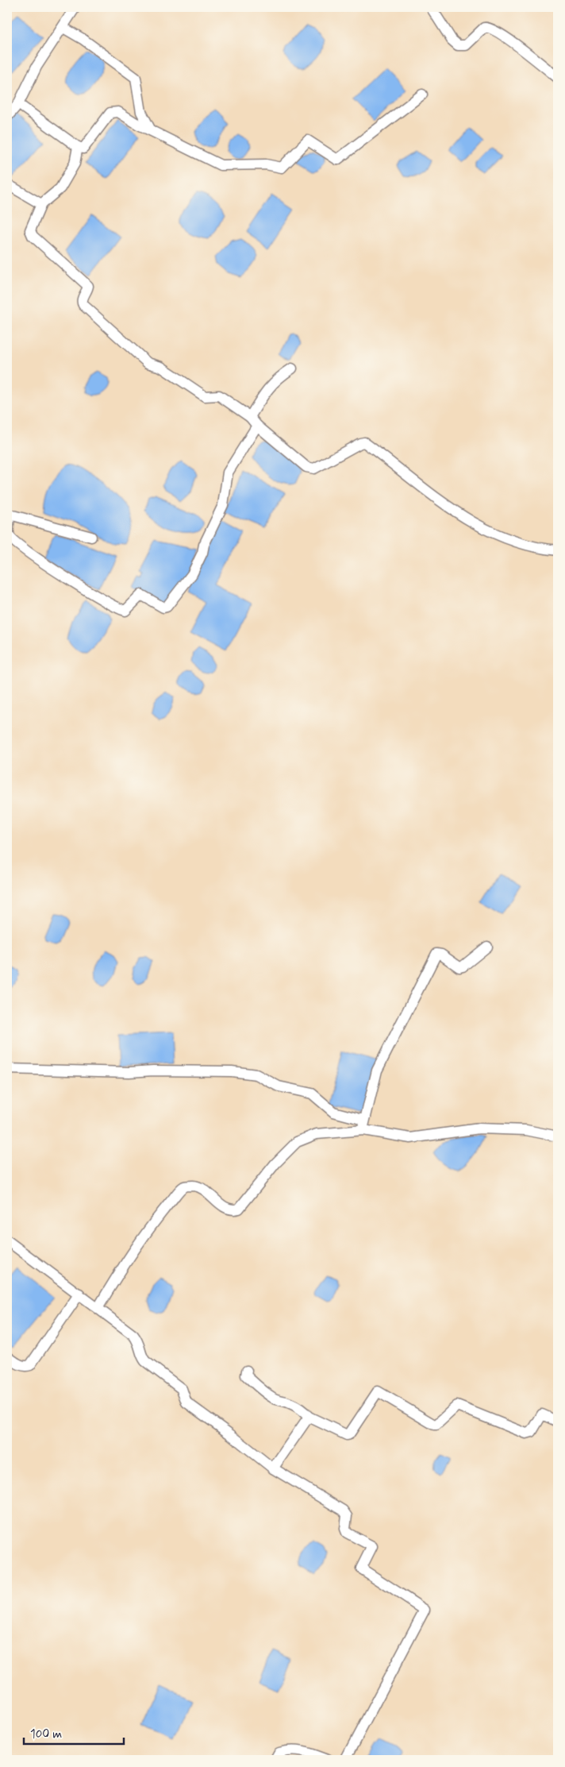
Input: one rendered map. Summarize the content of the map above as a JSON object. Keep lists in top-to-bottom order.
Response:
{
  "scale_bar": "100 m"
}
